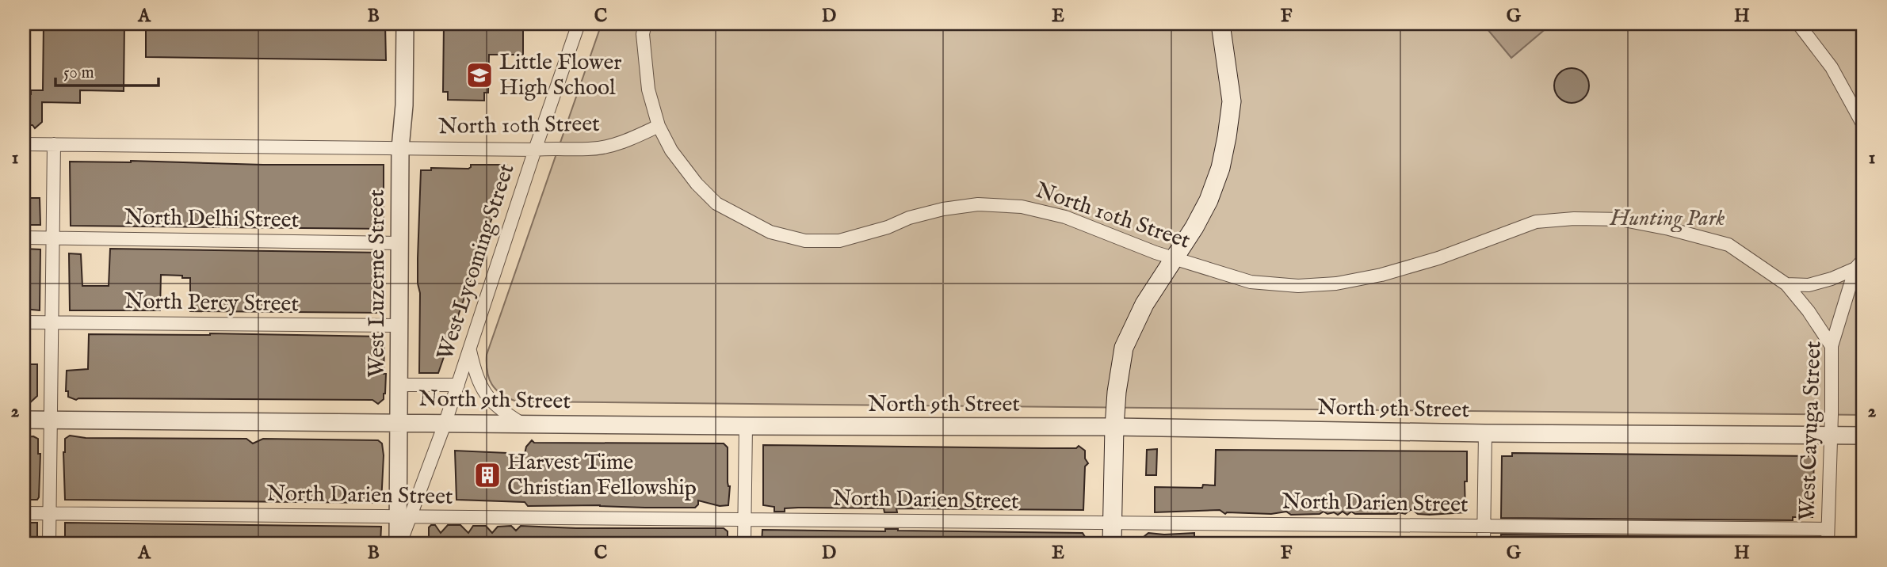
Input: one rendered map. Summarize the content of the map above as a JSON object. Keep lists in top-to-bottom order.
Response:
{
  "streets": {
    "street": [
      "North 10th Street",
      "North Delhi Street",
      "West Lycoming Street",
      "West Luzerne Street",
      "North Percy Street",
      "North 9th Street",
      "West Cayuga Street",
      "North Darien Street"
    ]
  },
  "crossings": [
    ["North 10th Street", "West Lycoming Street"],
    ["North 10th Street", "West Luzerne Street"],
    ["North 10th Street", "West Cayuga Street"],
    ["North Delhi Street", "West Luzerne Street"],
    ["West Lycoming Street", "West Luzerne Street"],
    ["West Lycoming Street", "North 9th Street"],
    ["West Lycoming Street", "North Darien Street"],
    ["West Luzerne Street", "North Percy Street"],
    ["West Luzerne Street", "North 9th Street"],
    ["West Luzerne Street", "North Darien Street"],
    ["North 9th Street", "West Cayuga Street"],
    ["West Cayuga Street", "North Darien Street"]
  ],
  "parks": ["Hunting Park"],
  "places": {
    "school or university": ["Little Flower High School"],
    "building": ["Harvest Time Christian Fellowship"]
  },
  "scale_bar": "50 m",
  "grid": {
    "columns": [
      "A",
      "B",
      "C",
      "D",
      "E",
      "F",
      "G",
      "H"
    ],
    "rows": ["1", "2"]
  }
}
